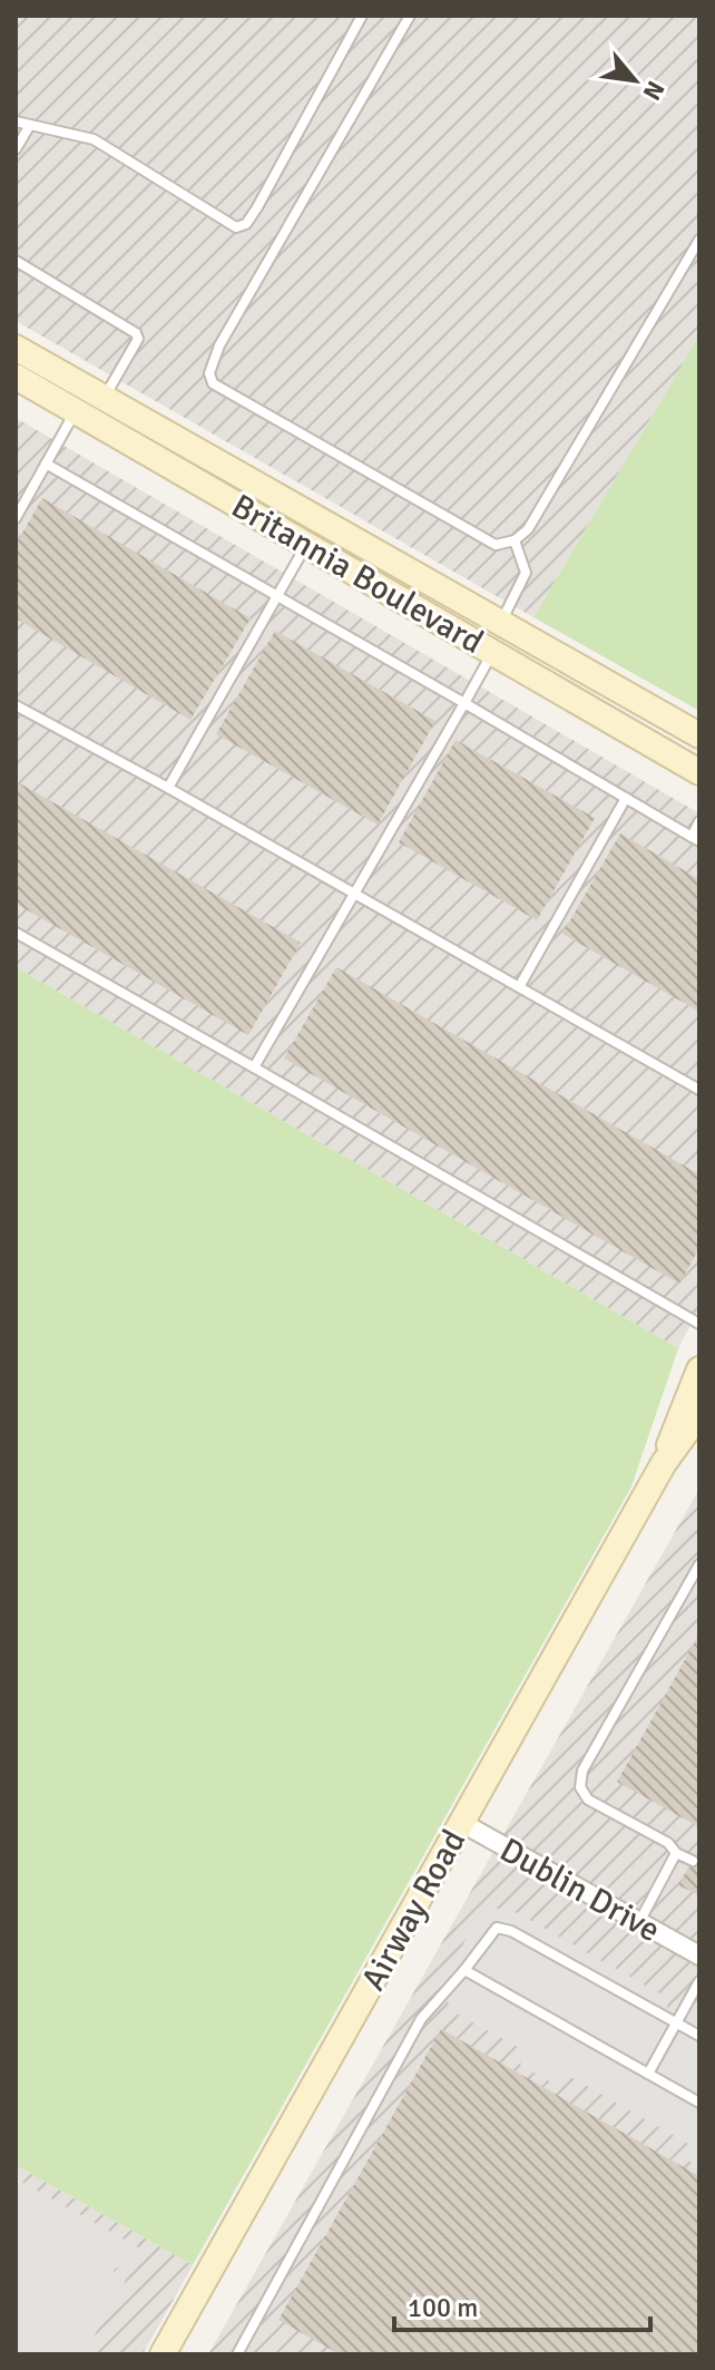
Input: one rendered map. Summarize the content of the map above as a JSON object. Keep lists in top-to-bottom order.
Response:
{
  "streets": {
    "main road": ["Britannia Boulevard", "Airway Road"],
    "street": ["Dublin Drive"]
  },
  "crossings": [
    ["Dublin Drive", "Airway Road"]
  ],
  "scale_bar": "100 m",
  "north": "bottom right"
}
